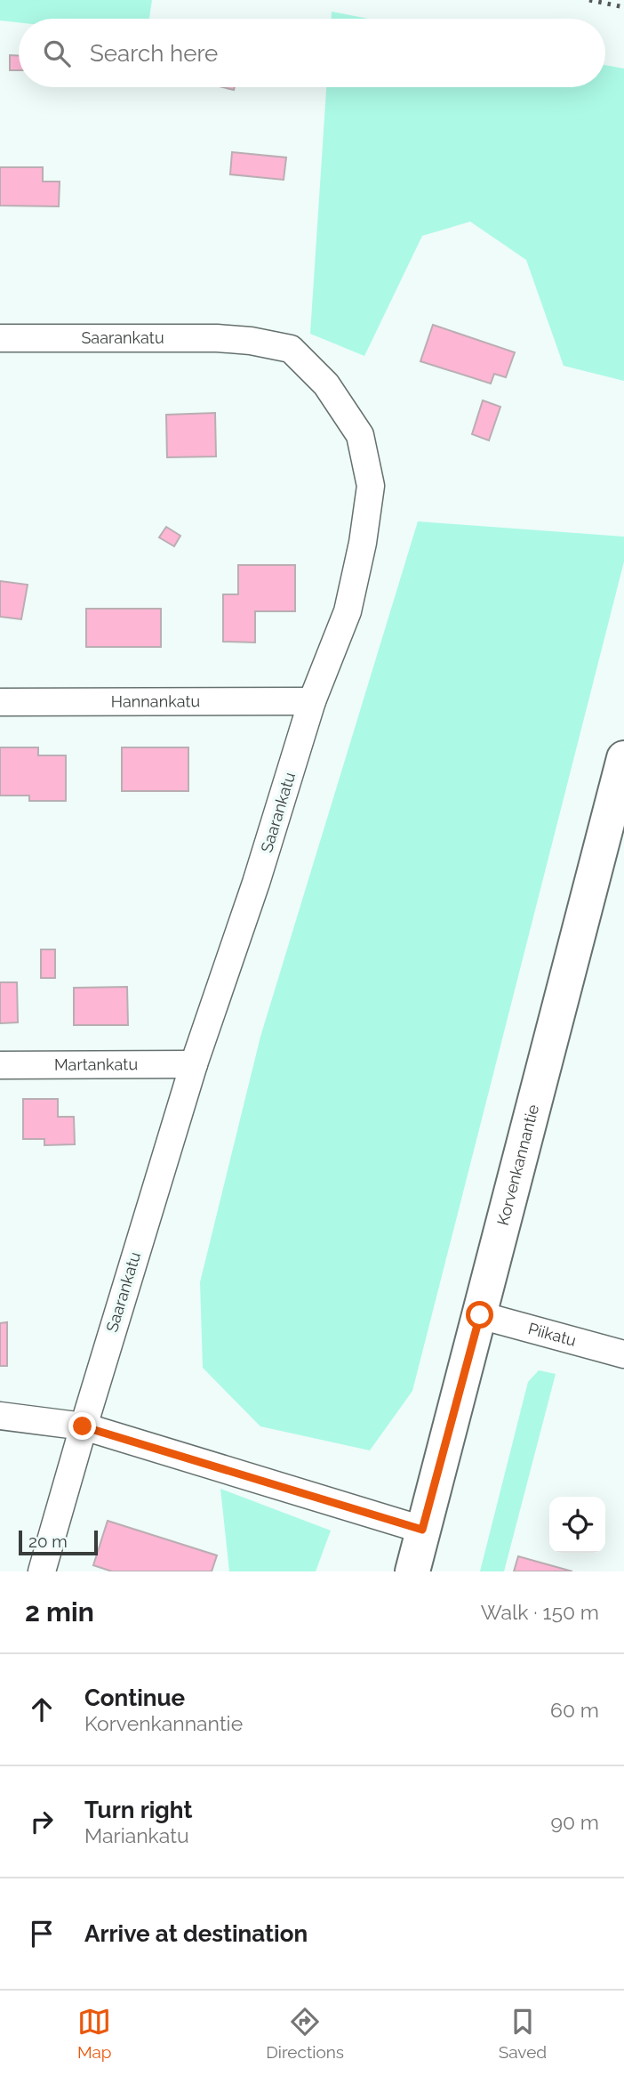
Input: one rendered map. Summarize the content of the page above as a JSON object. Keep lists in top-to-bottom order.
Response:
{
  "streets": {
    "main road": ["Korvenkannantie"],
    "street": [
      "Saarankatu",
      "Hannankatu",
      "Martankatu",
      "Piikatu"
    ]
  },
  "crossings": [
    ["Saarankatu", "Hannankatu"],
    ["Saarankatu", "Martankatu"],
    ["Korvenkannantie", "Piikatu"]
  ],
  "scale_bar": "20 m",
  "page": {
    "search": "Search here",
    "scale": "20 m",
    "heading": ["2 min", "Walk · 150 m"],
    "list": [
      ["Continue", "Korvenkannantie", "60 m"],
      ["Turn right", "Mariankatu", "90 m"],
      "Arrive at destination"
    ],
    "nav": ["Map", "Directions", "Saved"]
  }
}
